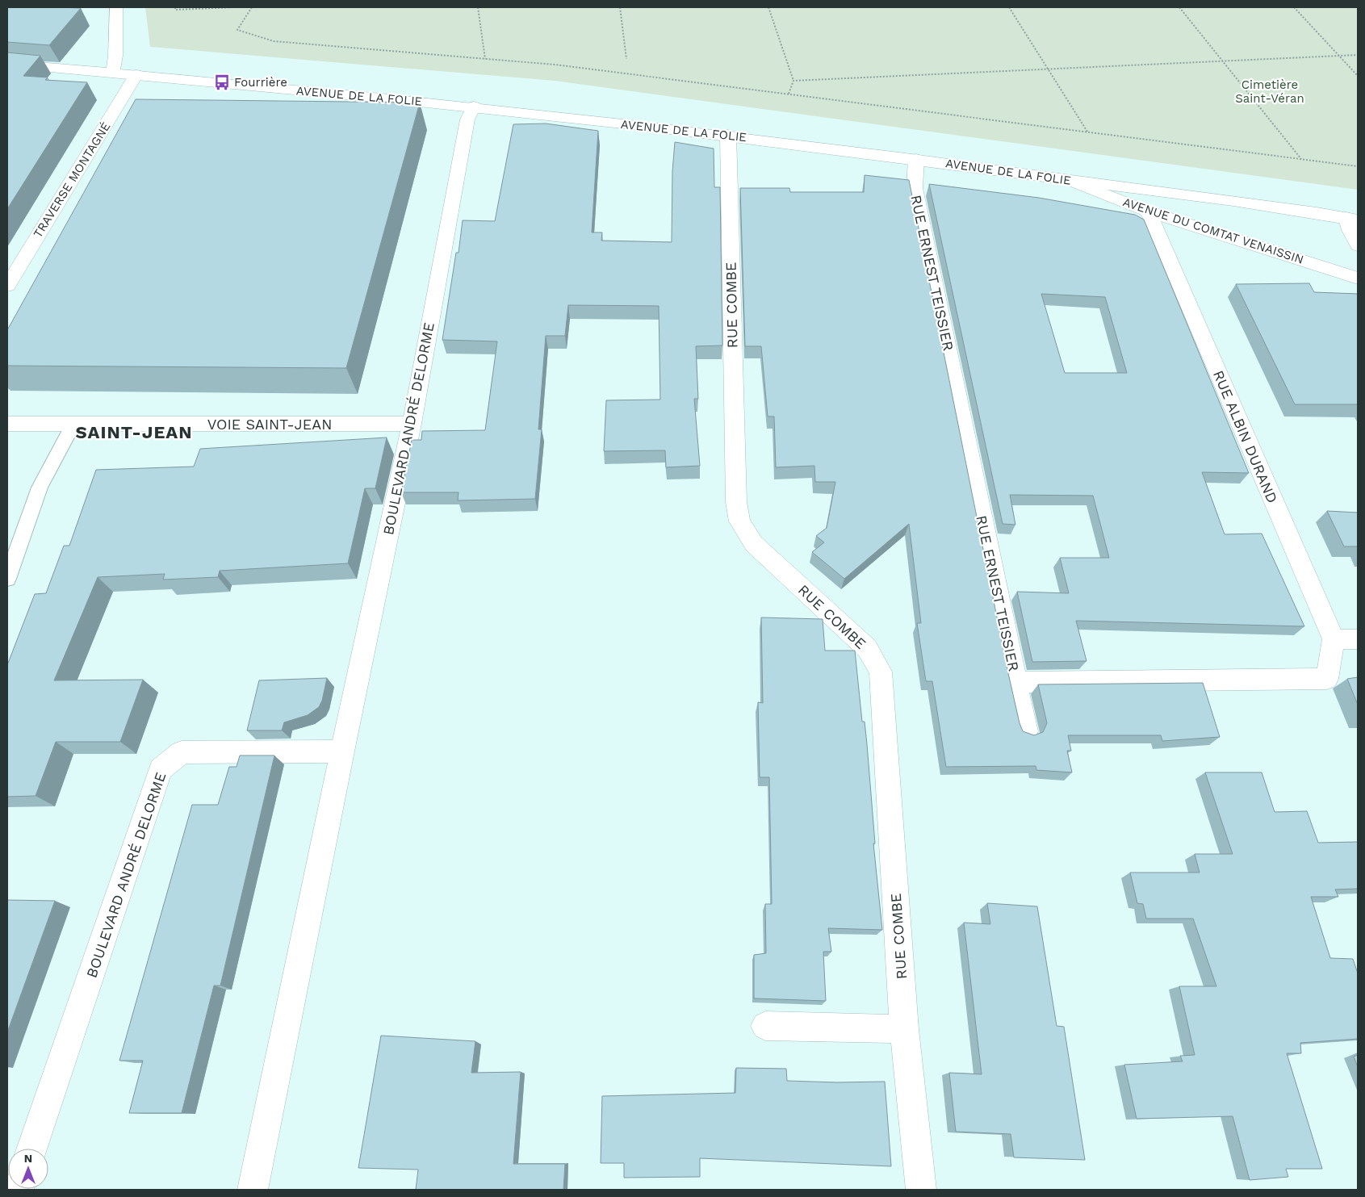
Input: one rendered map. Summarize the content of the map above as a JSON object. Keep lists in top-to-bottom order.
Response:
{
  "streets": {
    "street": [
      "AVENUE DE LA FOLIE",
      "TRAVERSE MONTAGNÉ",
      "AVENUE DU COMTAT VENAISSIN",
      "RUE ERNEST TEISSIER",
      "RUE COMBE",
      "VOIE SAINT-JEAN",
      "BOULEVARD ANDRÉ DELORME",
      "RUE ALBIN DURAND"
    ]
  },
  "crossings": [
    ["AVENUE DE LA FOLIE", "TRAVERSE MONTAGNÉ"],
    ["AVENUE DE LA FOLIE", "AVENUE DU COMTAT VENAISSIN"],
    ["AVENUE DE LA FOLIE", "RUE ERNEST TEISSIER"],
    ["AVENUE DE LA FOLIE", "RUE COMBE"],
    ["AVENUE DE LA FOLIE", "BOULEVARD ANDRÉ DELORME"],
    ["AVENUE DU COMTAT VENAISSIN", "RUE ALBIN DURAND"],
    ["RUE ERNEST TEISSIER", "RUE ALBIN DURAND"],
    ["VOIE SAINT-JEAN", "BOULEVARD ANDRÉ DELORME"]
  ],
  "districts": ["SAINT-JEAN"],
  "parks": ["Cimetière Saint-Véran"],
  "places": {
    "bus stop": ["Fourrière"]
  },
  "north": "top"
}
